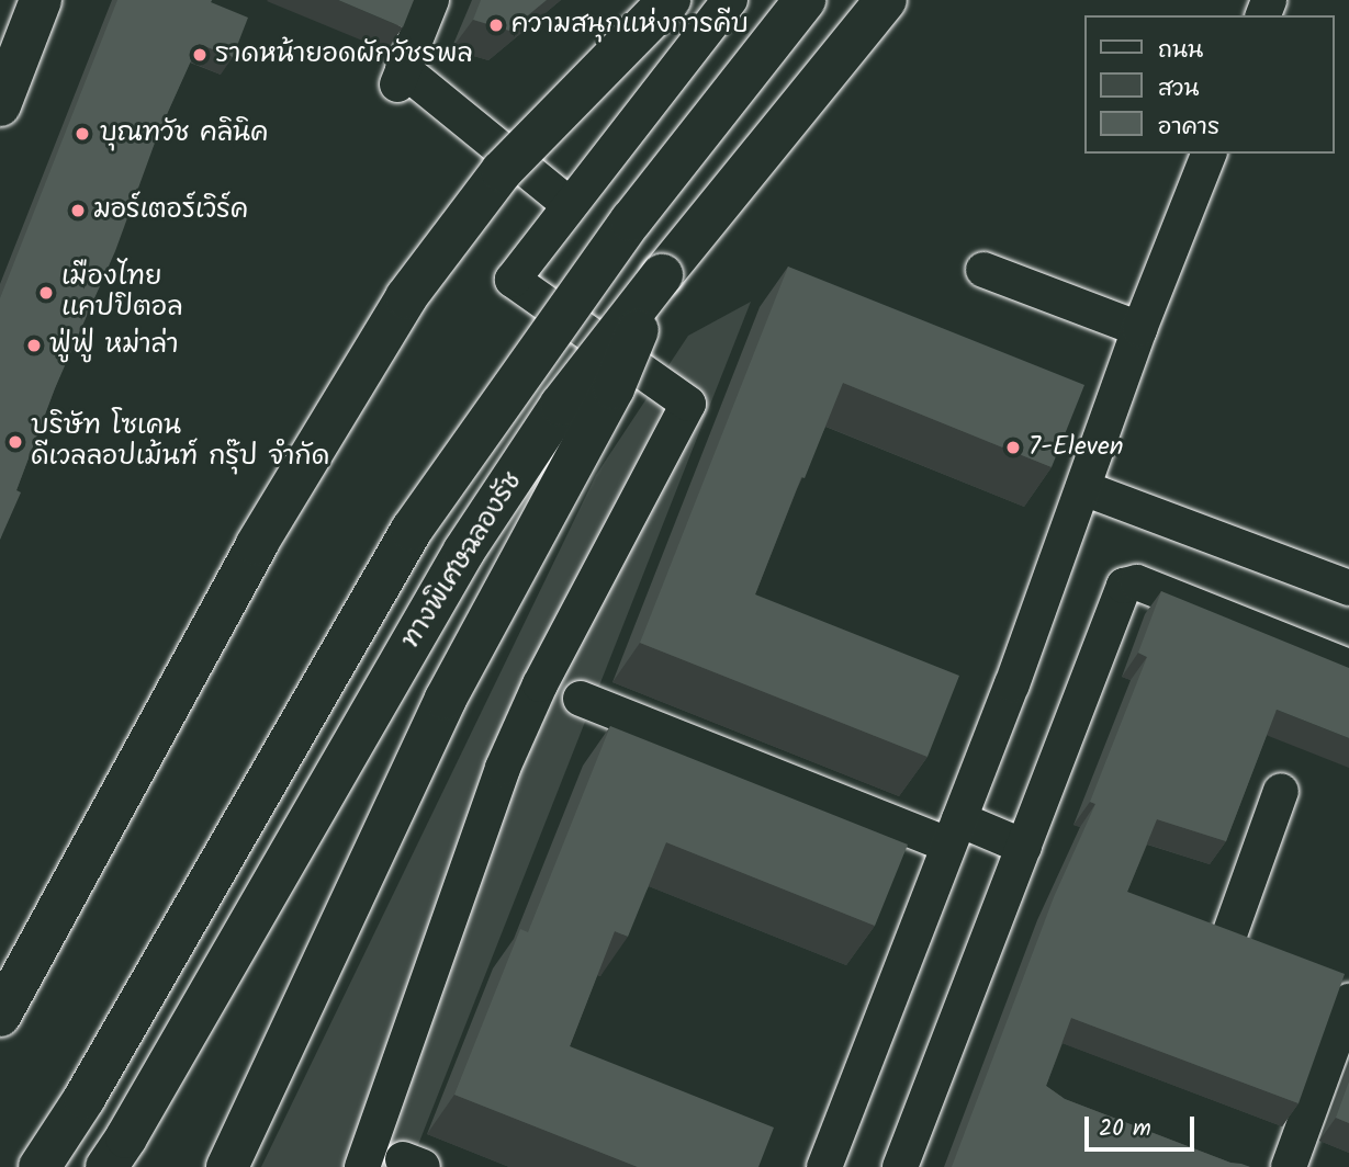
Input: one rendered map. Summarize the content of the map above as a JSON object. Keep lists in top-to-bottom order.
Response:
{
  "streets": {
    "main road": ["ทางพิเศษฉลองรัช"]
  },
  "places": [
    "ความสนุกแห่งการคีบ",
    "ราดหน้ายอดผักวัชรพล",
    "บุณทวัช คลินิค",
    "มอร์เตอร์เวิร์ค",
    "เมืองไทย แคปปิตอล",
    "ฟู่ฟู่ หม่าล่า",
    "บริษัท โซเคน ดีเวลลอปเม้นท์ กรุ๊ป จำกัด",
    "7-Eleven"
  ],
  "legend": ["ถนน", "สวน", "อาคาร"],
  "scale_bar": "20 m"
}
